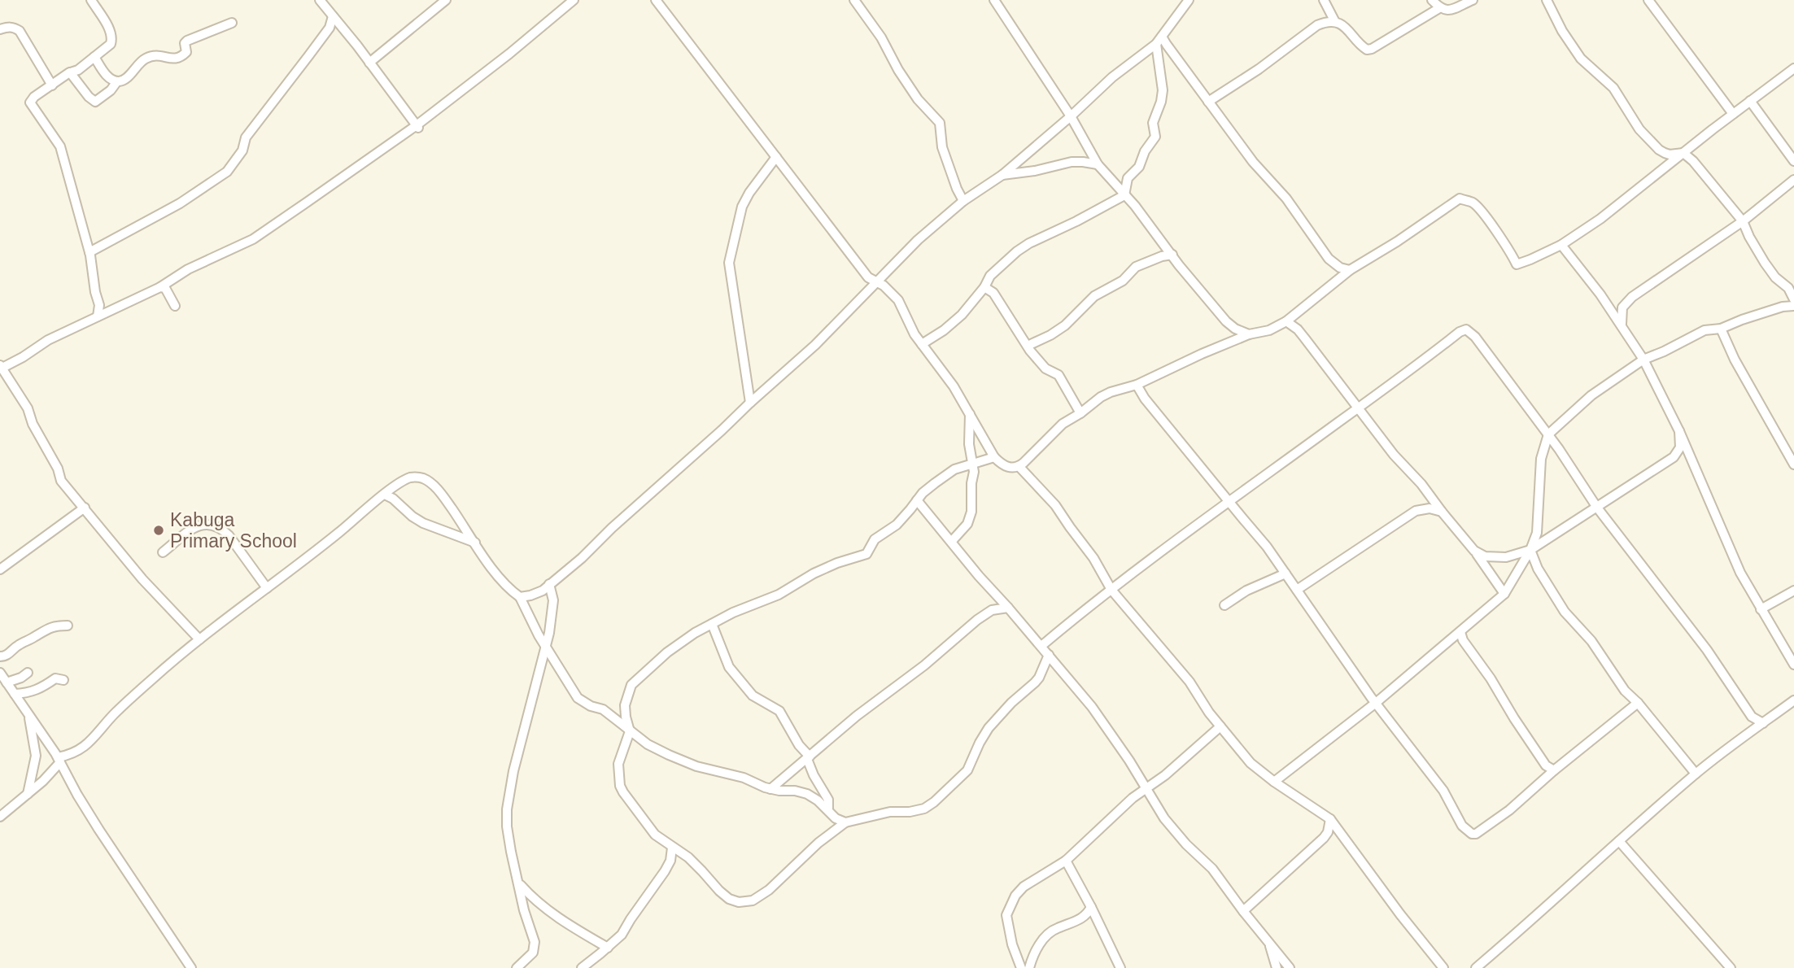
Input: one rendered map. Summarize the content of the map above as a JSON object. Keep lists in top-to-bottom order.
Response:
{
  "places": ["Kabuga Primary School"]
}
